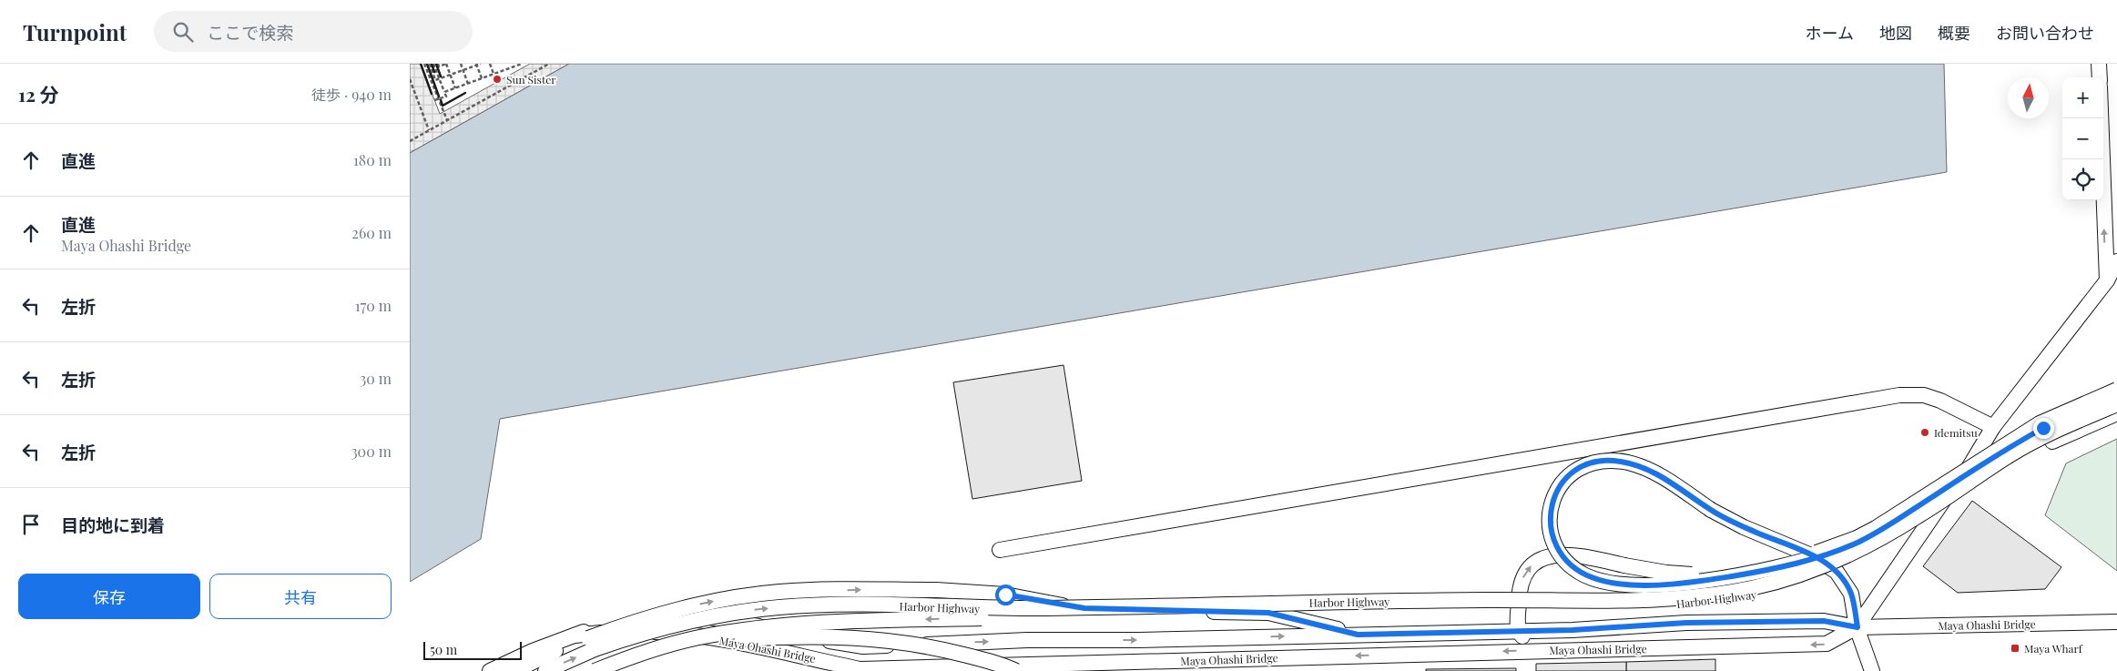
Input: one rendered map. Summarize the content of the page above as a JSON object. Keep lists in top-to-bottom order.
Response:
{
  "streets": {
    "street": ["Harbor Highway", "Maya Ohashi Bridge"]
  },
  "places": {
    "other": ["Sun Sister", "Idemitsu"],
    "transit": ["Maya Wharf"]
  },
  "scale_bar": "50 m",
  "north": "top",
  "page": {
    "header": "Turnpoint",
    "search": "ここで検索",
    "nav": [
      "ホーム",
      "地図",
      "概要",
      "お問い合わせ"
    ],
    "heading": ["12 分", "徒歩 · 940 m"],
    "map_buttons": ["+", "−"],
    "list": [
      ["直進", "180 m"],
      ["直進", "Maya Ohashi Bridge", "260 m"],
      ["左折", "170 m"],
      ["左折", "30 m"],
      ["左折", "300 m"],
      "目的地に到着"
    ],
    "buttons": ["保存", "共有"],
    "scale": "50 m"
  }
}
